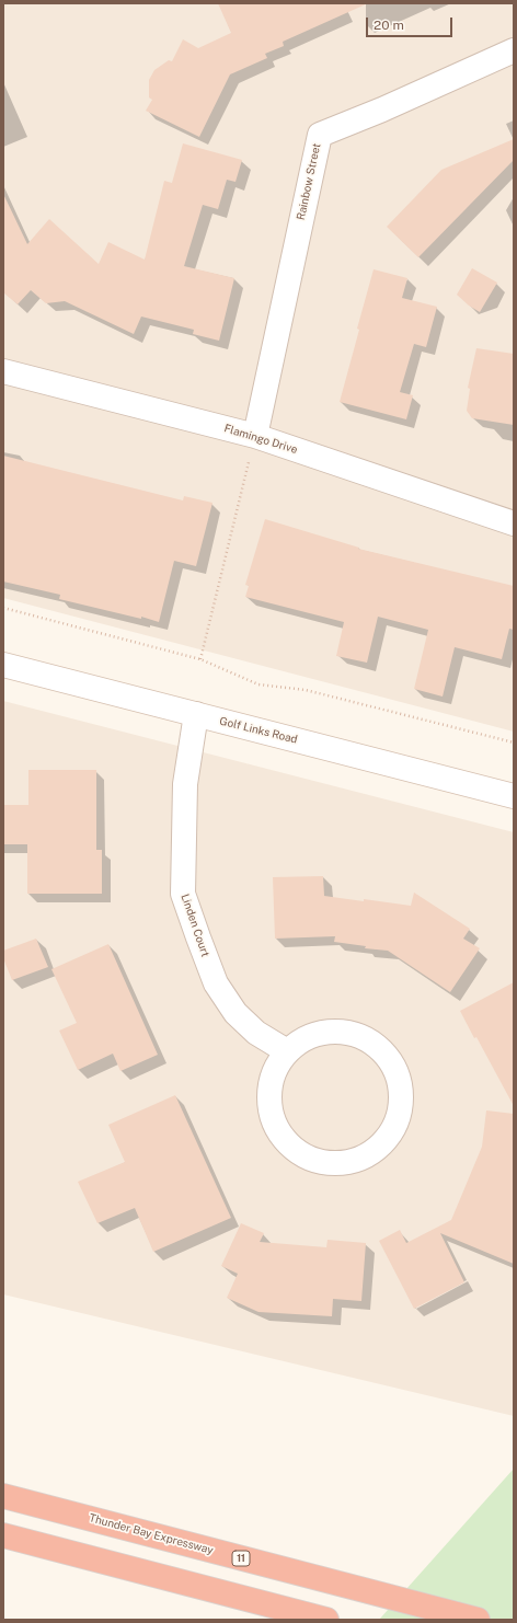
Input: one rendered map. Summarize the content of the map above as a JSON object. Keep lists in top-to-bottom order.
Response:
{
  "streets": {
    "highway": ["Thunder Bay Expressway", "11"],
    "street": [
      "Rainbow Street",
      "Flamingo Drive",
      "Golf Links Road",
      "Linden Court"
    ]
  },
  "crossings": [
    ["Rainbow Street", "Flamingo Drive"],
    ["Golf Links Road", "Linden Court"]
  ],
  "scale_bar": "20 m"
}
